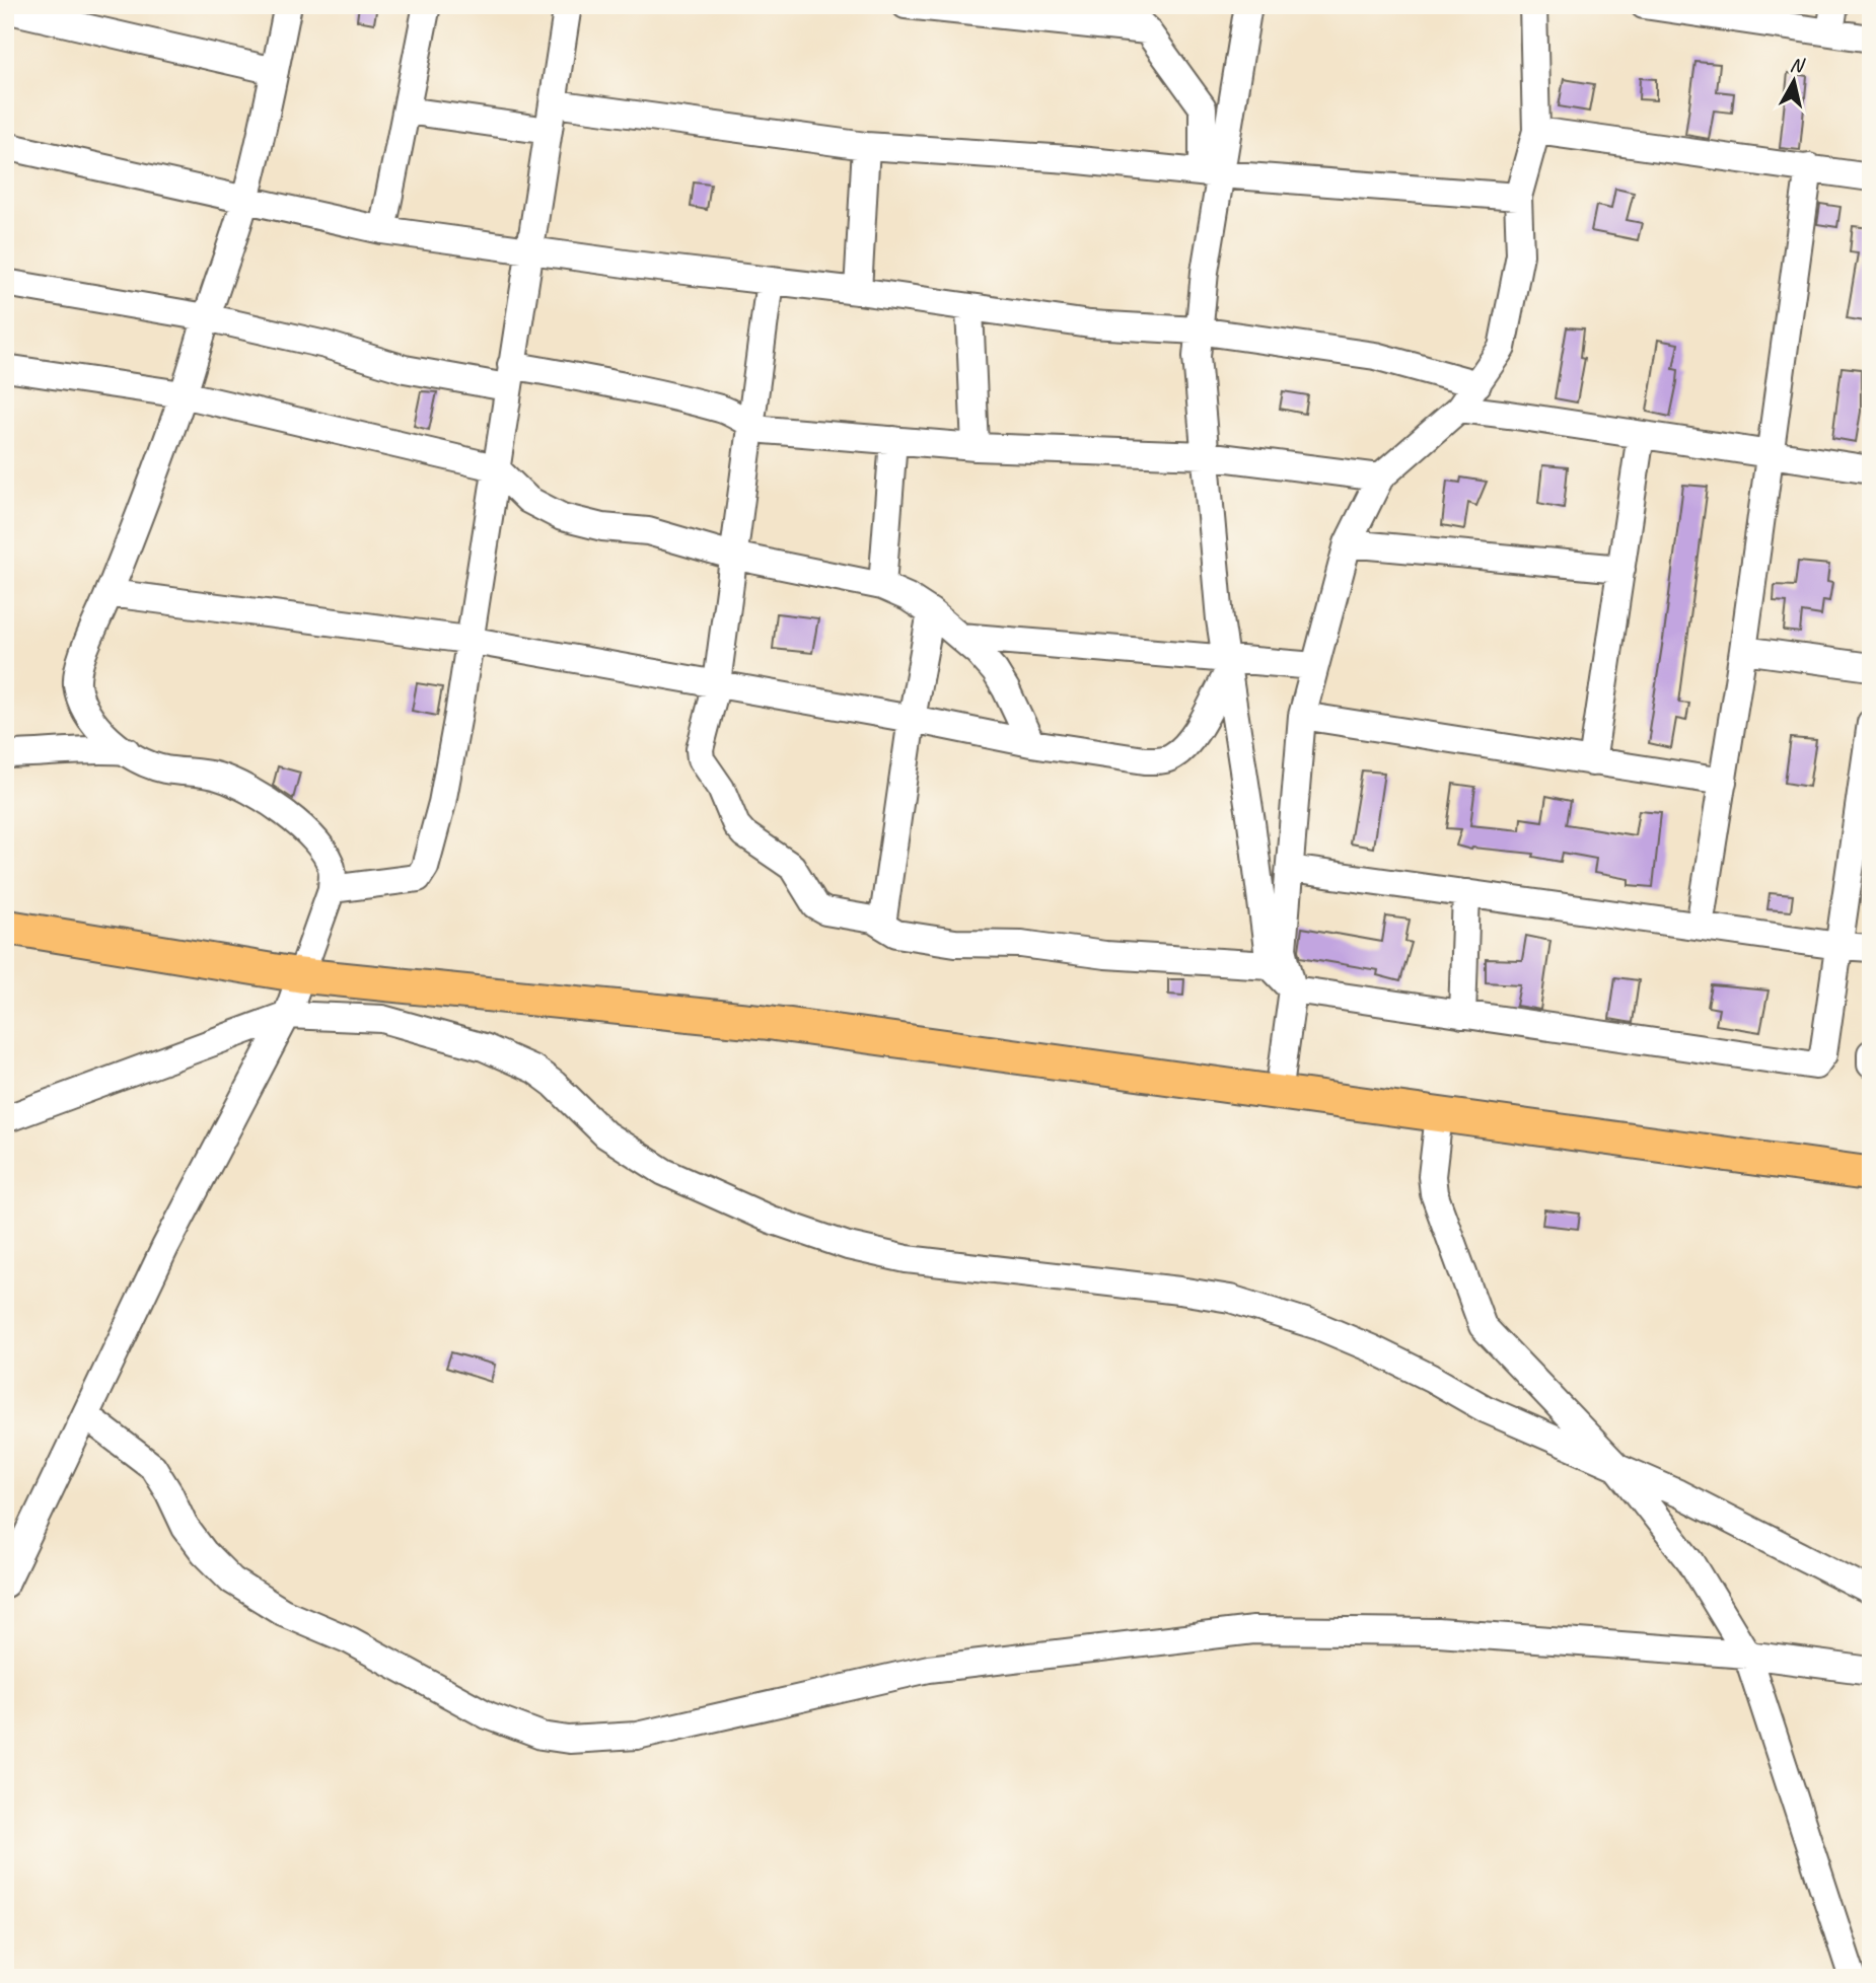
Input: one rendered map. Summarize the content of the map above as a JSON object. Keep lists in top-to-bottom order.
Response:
{
  "north": "top"
}
